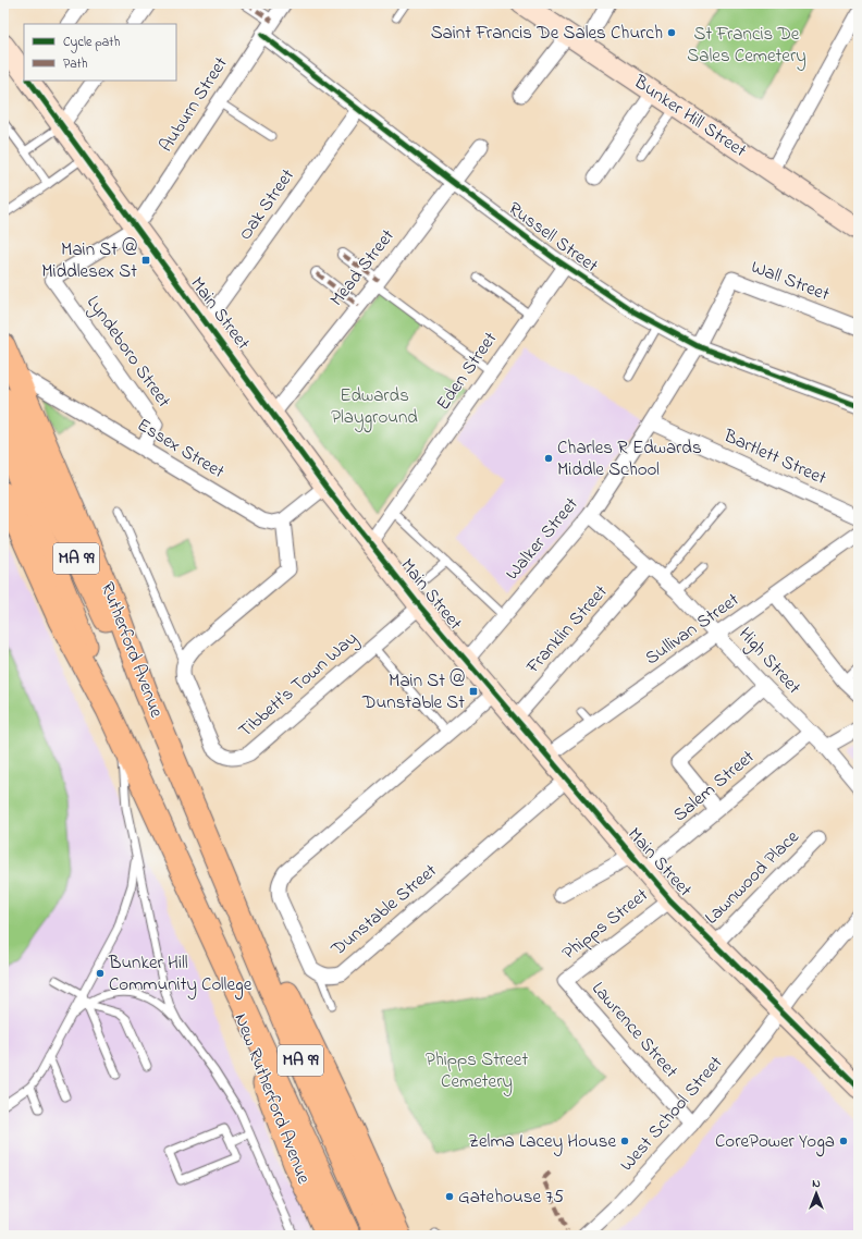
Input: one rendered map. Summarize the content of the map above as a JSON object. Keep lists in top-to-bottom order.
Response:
{
  "streets": {
    "main road": [
      "Bunker Hill Street",
      "Main Street",
      "MA 99",
      "Rutherford Avenue",
      "New Rutherford Avenue"
    ],
    "street": [
      "Auburn Street",
      "Oak Street",
      "Russell Street",
      "Mead Street",
      "Wall Street",
      "Lyndeboro Street",
      "Eden Street",
      "Essex Street",
      "Bartlett Street",
      "Walker Street",
      "Franklin Street",
      "Sullivan Street",
      "High Street",
      "Tibbett's Town Way",
      "Salem Street",
      "Lawnwood Place",
      "Dunstable Street",
      "Phipps Street",
      "Lawrence Street",
      "West School Street"
    ]
  },
  "crossings": [
    ["Auburn Street", "Russell Street"],
    ["Auburn Street", "Main Street"],
    ["Auburn Street", "Lyndeboro Street"],
    ["Oak Street", "Russell Street"],
    ["Oak Street", "Main Street"],
    ["Russell Street", "Mead Street"],
    ["Russell Street", "Eden Street"],
    ["Russell Street", "Walker Street"],
    ["Mead Street", "Main Street"],
    ["Wall Street", "Walker Street"],
    ["Main Street", "Lyndeboro Street"],
    ["Main Street", "Eden Street"],
    ["Main Street", "Walker Street"],
    ["Main Street", "Franklin Street"],
    ["Main Street", "Sullivan Street"],
    ["Main Street", "Tibbett's Town Way"],
    ["Main Street", "Salem Street"],
    ["Main Street", "Lawnwood Place"],
    ["Main Street", "Dunstable Street"],
    ["Main Street", "Phipps Street"],
    ["Main Street", "West School Street"],
    ["Lyndeboro Street", "Essex Street"],
    ["Essex Street", "Rutherford Avenue"],
    ["Bartlett Street", "Walker Street"],
    ["Walker Street", "High Street"],
    ["MA 99", "Rutherford Avenue"],
    ["MA 99", "New Rutherford Avenue"],
    ["Franklin Street", "High Street"],
    ["Sullivan Street", "High Street"],
    ["Rutherford Avenue", "New Rutherford Avenue"],
    ["High Street", "Salem Street"],
    ["Phipps Street", "Lawrence Street"],
    ["Lawrence Street", "West School Street"]
  ],
  "parks": ["St Francis De Sales Cemetery", "Edwards Playground", "Phipps Street Cemetery"],
  "places": {
    "other": [
      "Saint Francis De Sales Church",
      "Charles R Edwards Middle School",
      "Bunker Hill Community College",
      "Zelma Lacey House",
      "CorePower Yoga",
      "Gatehouse 75"
    ],
    "transit": ["Main St @ Middlesex St", "Main St @ Dunstable St"]
  },
  "legend": ["Cycle path", "Path"],
  "north": "top"
}
